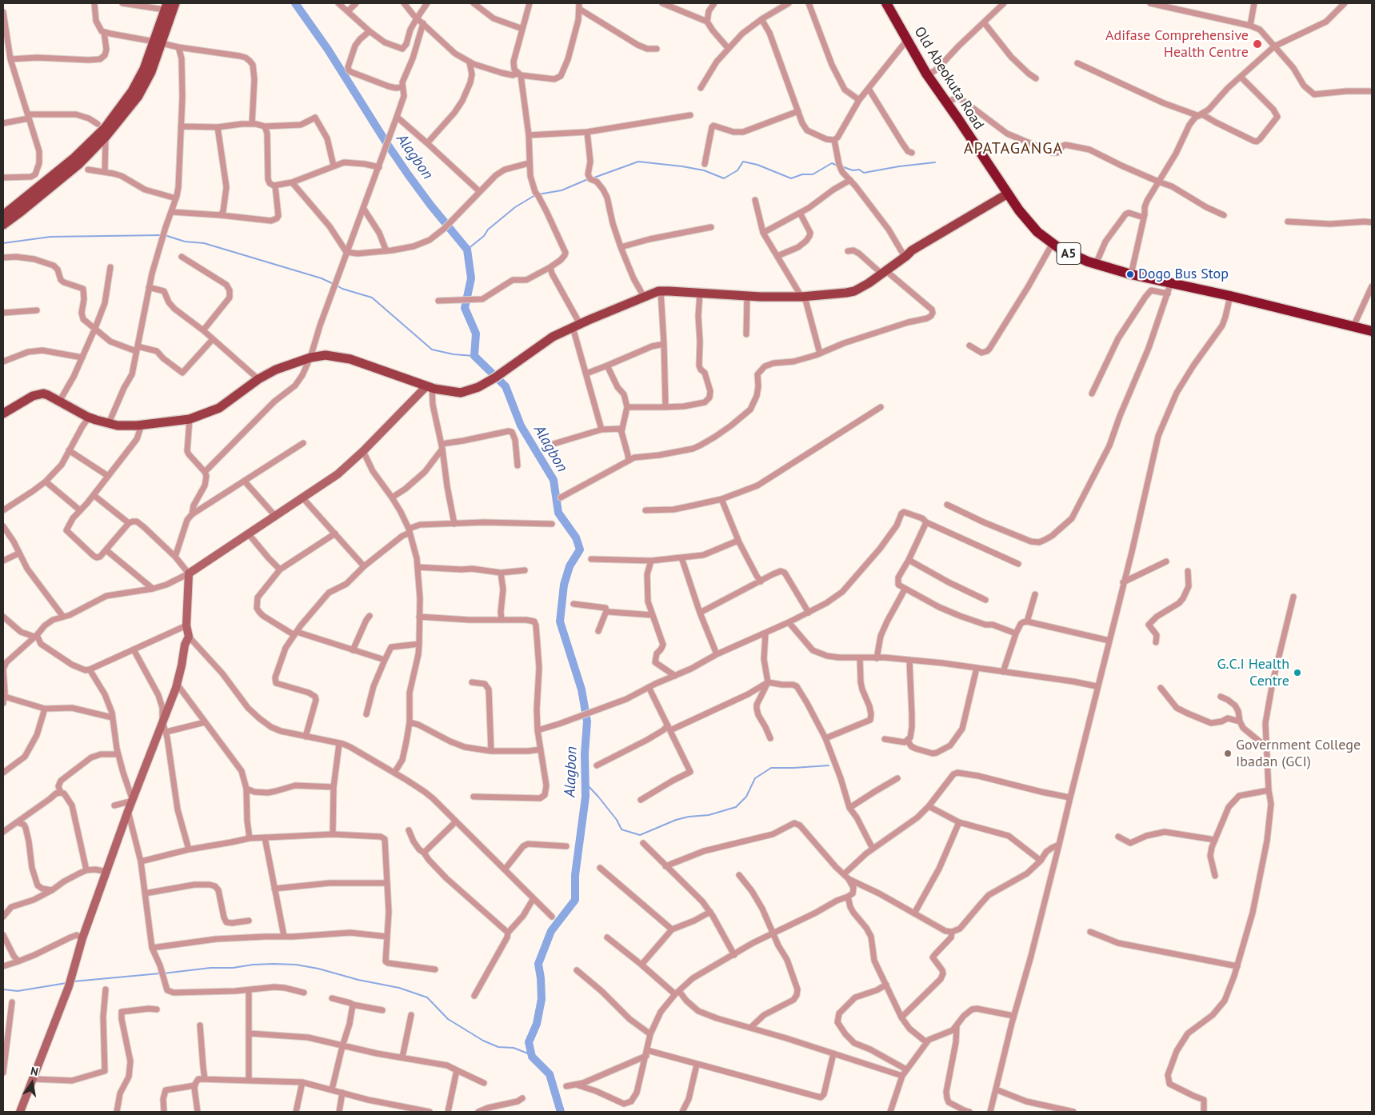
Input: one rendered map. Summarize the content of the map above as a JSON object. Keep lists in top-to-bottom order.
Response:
{
  "streets": {
    "highway": ["Old Abeokuta Road", "A5"]
  },
  "districts": ["APATAGANGA"],
  "water": ["Alagbon"],
  "places": [
    "Adifase Comprehensive Health Centre",
    "Dogo Bus Stop",
    "G.C.I Health Centre",
    "Government College Ibadan (GCI)"
  ],
  "north": "top"
}
